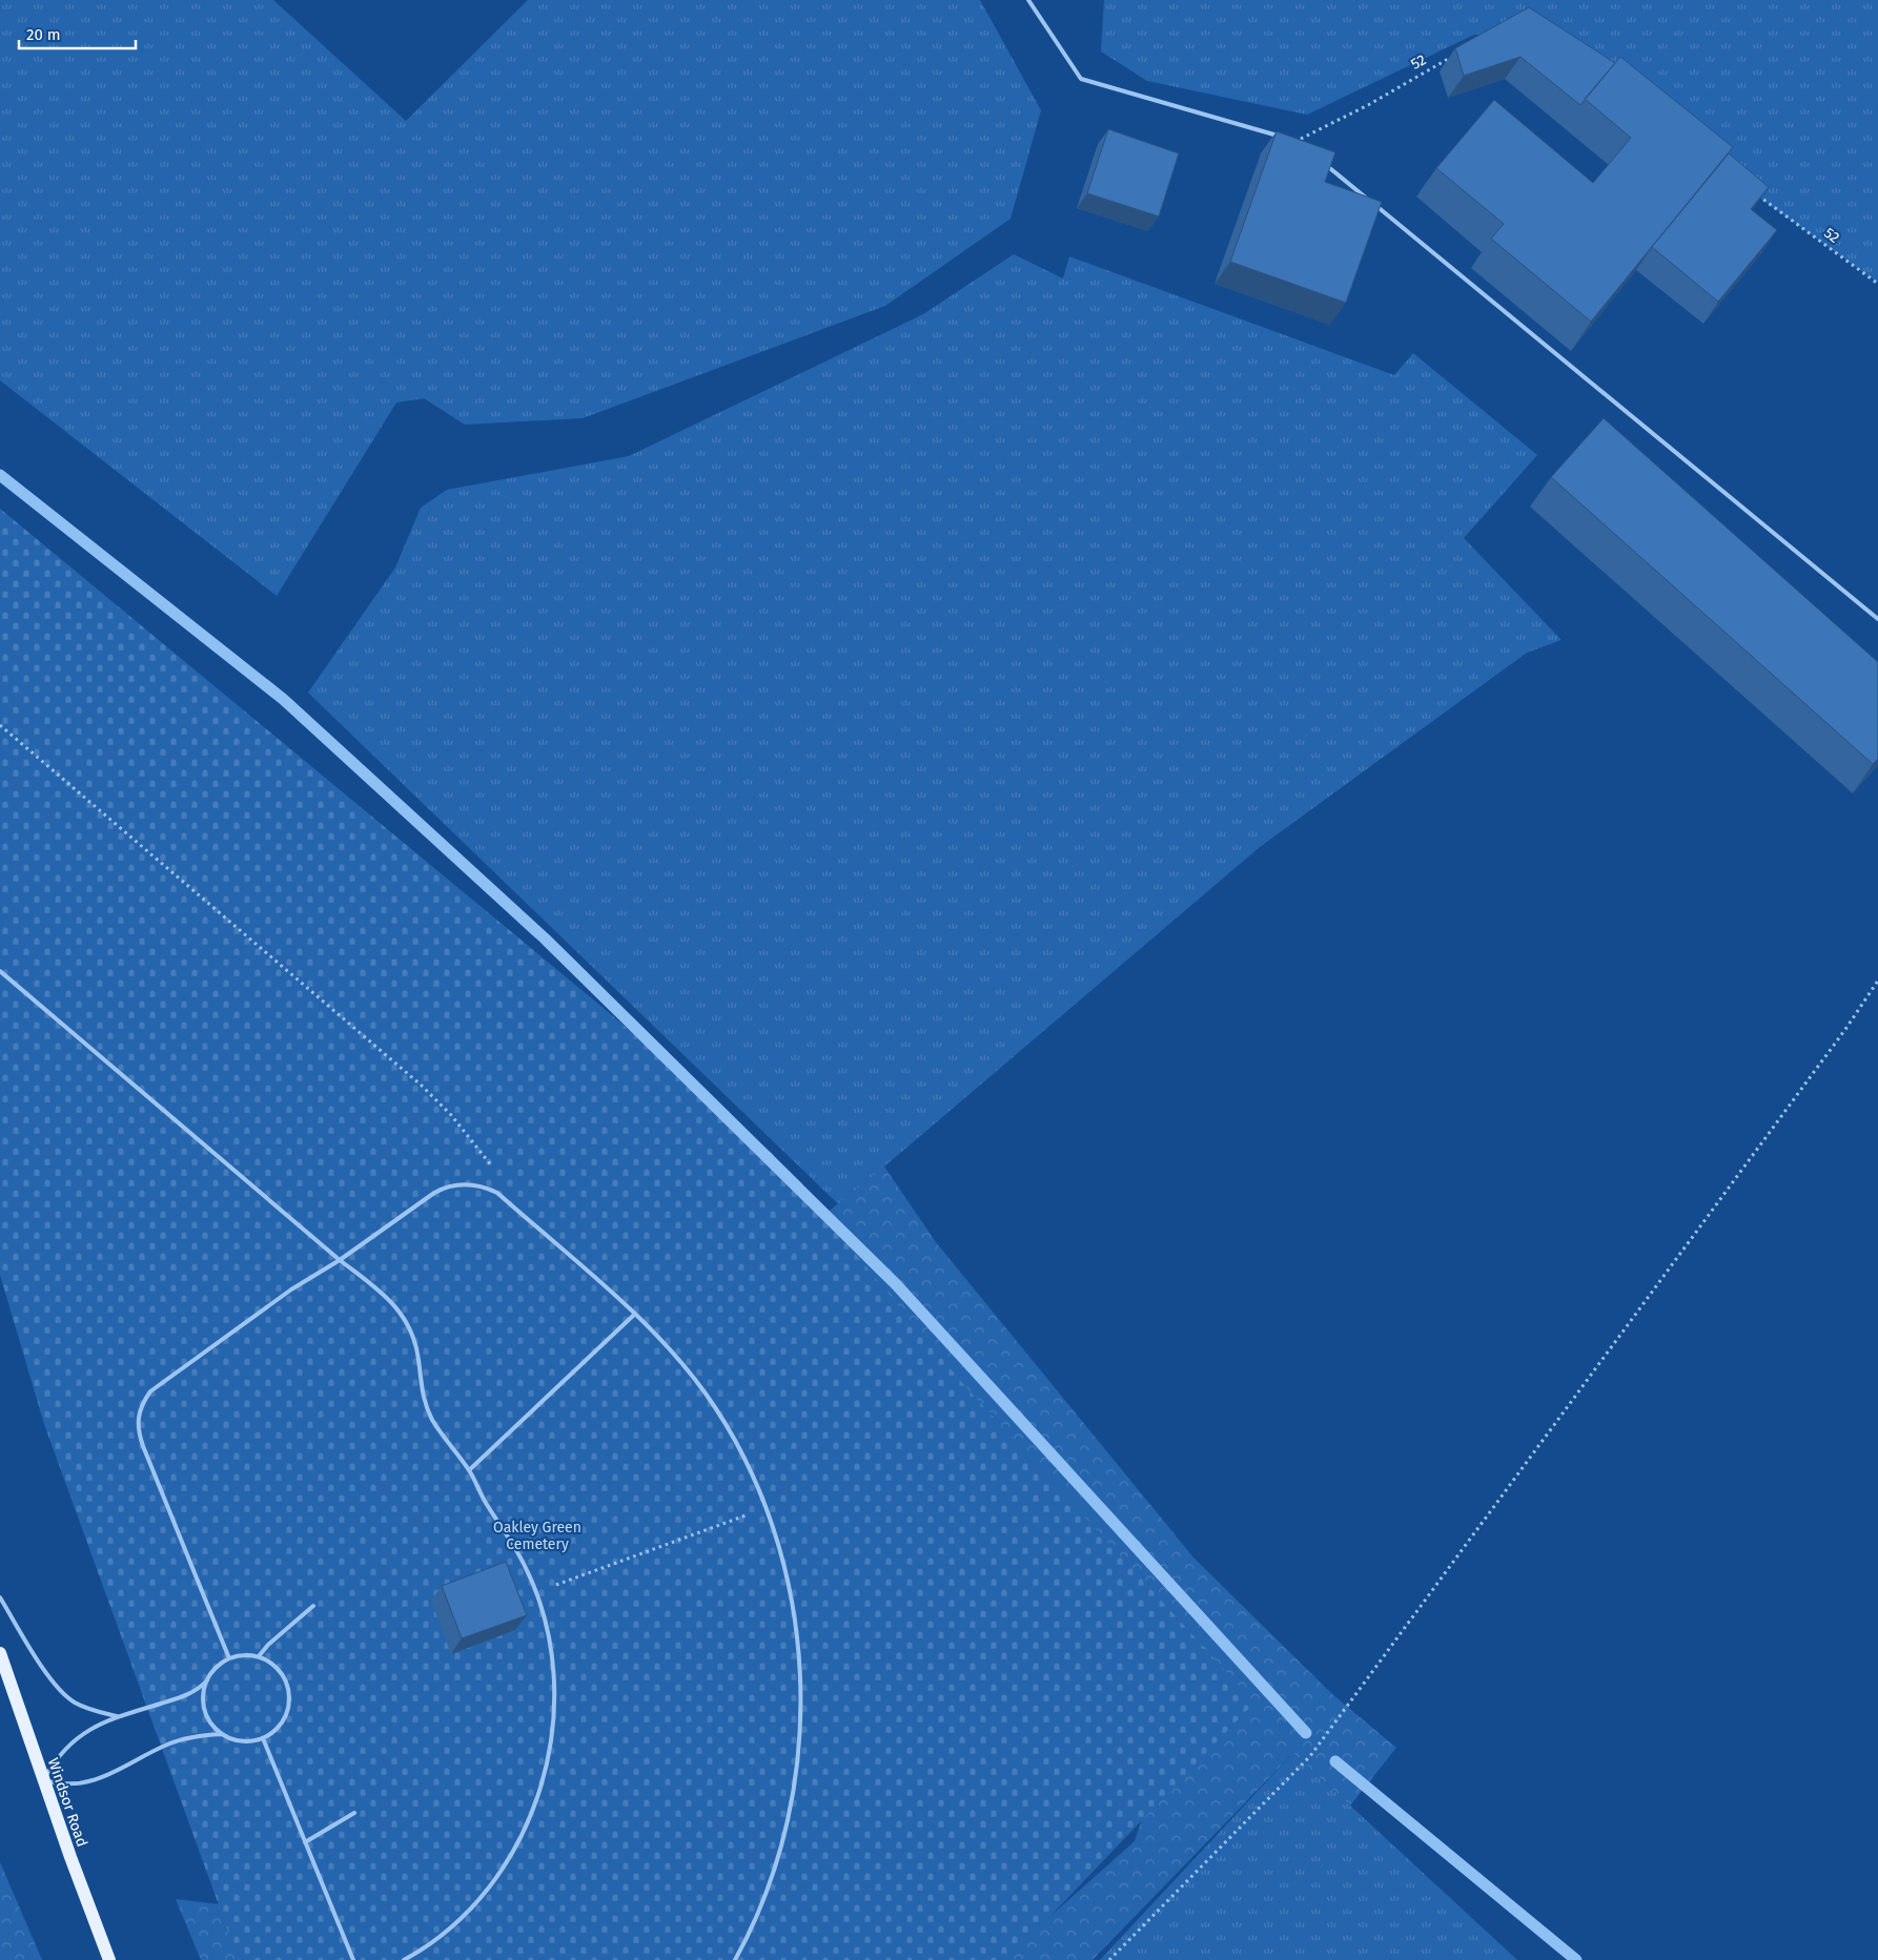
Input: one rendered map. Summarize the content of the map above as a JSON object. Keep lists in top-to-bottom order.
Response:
{
  "streets": {
    "main road": ["Windsor Road"],
    "path": ["52"]
  },
  "parks": ["Oakley Green Cemetery"],
  "scale_bar": "20 m"
}
